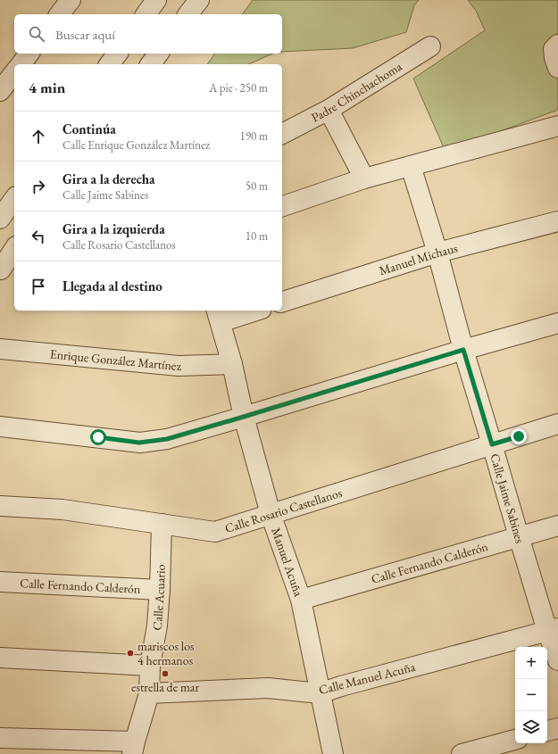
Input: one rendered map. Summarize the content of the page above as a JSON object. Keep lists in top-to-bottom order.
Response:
{
  "streets": {
    "street": [
      "Padre Chinchachoma",
      "Manuel Michaus",
      "Enrique González Martínez",
      "Calle Jaime Sabines",
      "Calle Rosario Castellanos",
      "Manuel Acuña",
      "Calle Fernando Calderón",
      "Calle Acuario",
      "Calle Manuel Acuña"
    ]
  },
  "crossings": [
    ["Manuel Michaus", "Calle Jaime Sabines"],
    ["Enrique González Martínez", "Manuel Acuña"],
    ["Calle Jaime Sabines", "Calle Rosario Castellanos"],
    ["Calle Jaime Sabines", "Calle Fernando Calderón"],
    ["Calle Jaime Sabines", "Calle Manuel Acuña"],
    ["Calle Rosario Castellanos", "Manuel Acuña"],
    ["Calle Rosario Castellanos", "Calle Acuario"],
    ["Manuel Acuña", "Calle Fernando Calderón"],
    ["Manuel Acuña", "Calle Manuel Acuña"],
    ["Calle Fernando Calderón", "Calle Acuario"],
    ["Calle Acuario", "Calle Manuel Acuña"]
  ],
  "places": ["mariscos los 4 hermanos", "estrella de mar"],
  "page": {
    "search": "Buscar aquí",
    "heading": ["4 min", "A pie · 250 m"],
    "list": [
      ["Continúa", "Calle Enrique González Martínez", "190 m"],
      ["Gira a la derecha", "Calle Jaime Sabines", "50 m"],
      ["Gira a la izquierda", "Calle Rosario Castellanos", "10 m"],
      "Llegada al destino"
    ],
    "map_buttons": ["+", "−"]
  }
}
